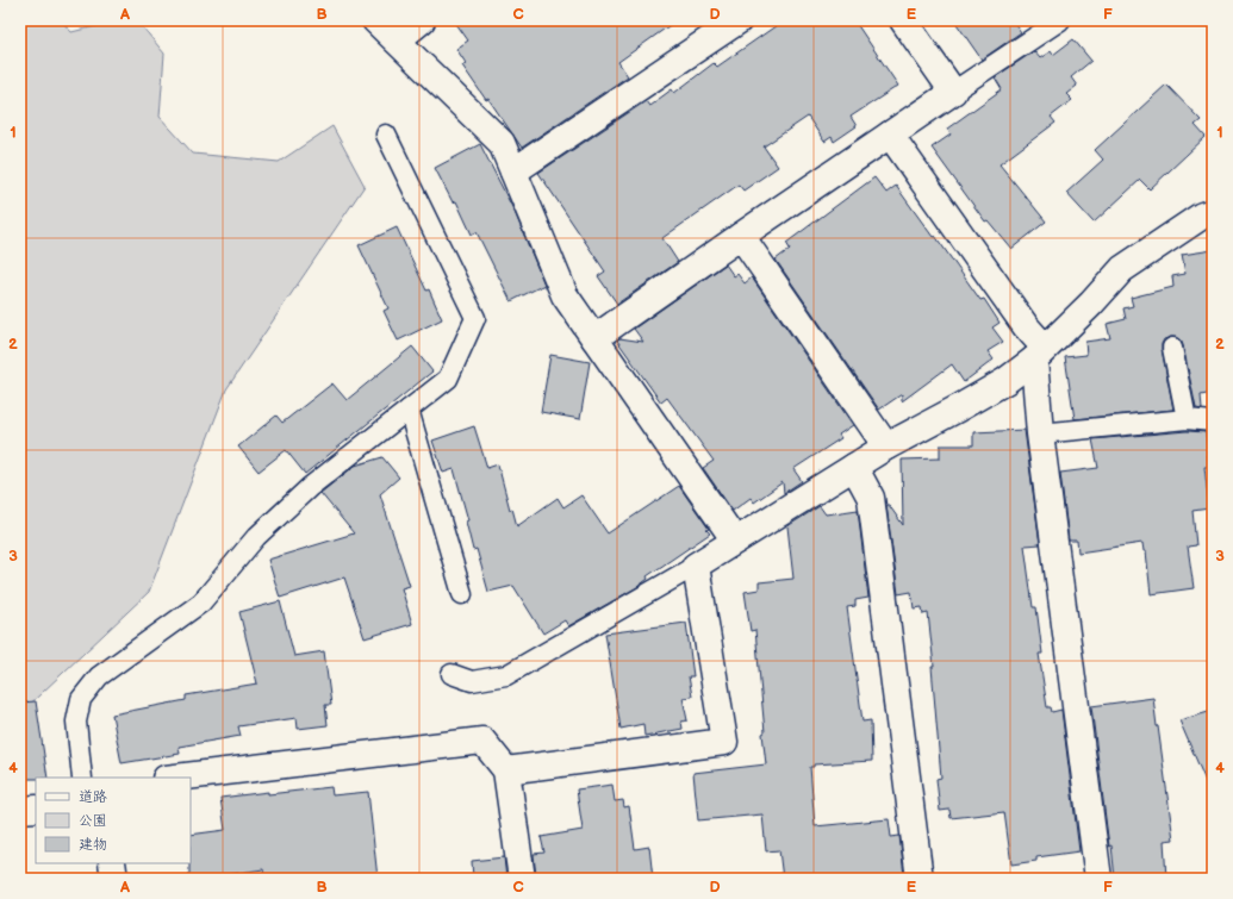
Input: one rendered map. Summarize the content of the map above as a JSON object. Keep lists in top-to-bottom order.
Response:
{
  "legend": ["道路", "公園", "建物"],
  "grid": {
    "columns": [
      "A",
      "B",
      "C",
      "D",
      "E",
      "F"
    ],
    "rows": [
      "1",
      "2",
      "3",
      "4"
    ]
  }
}
